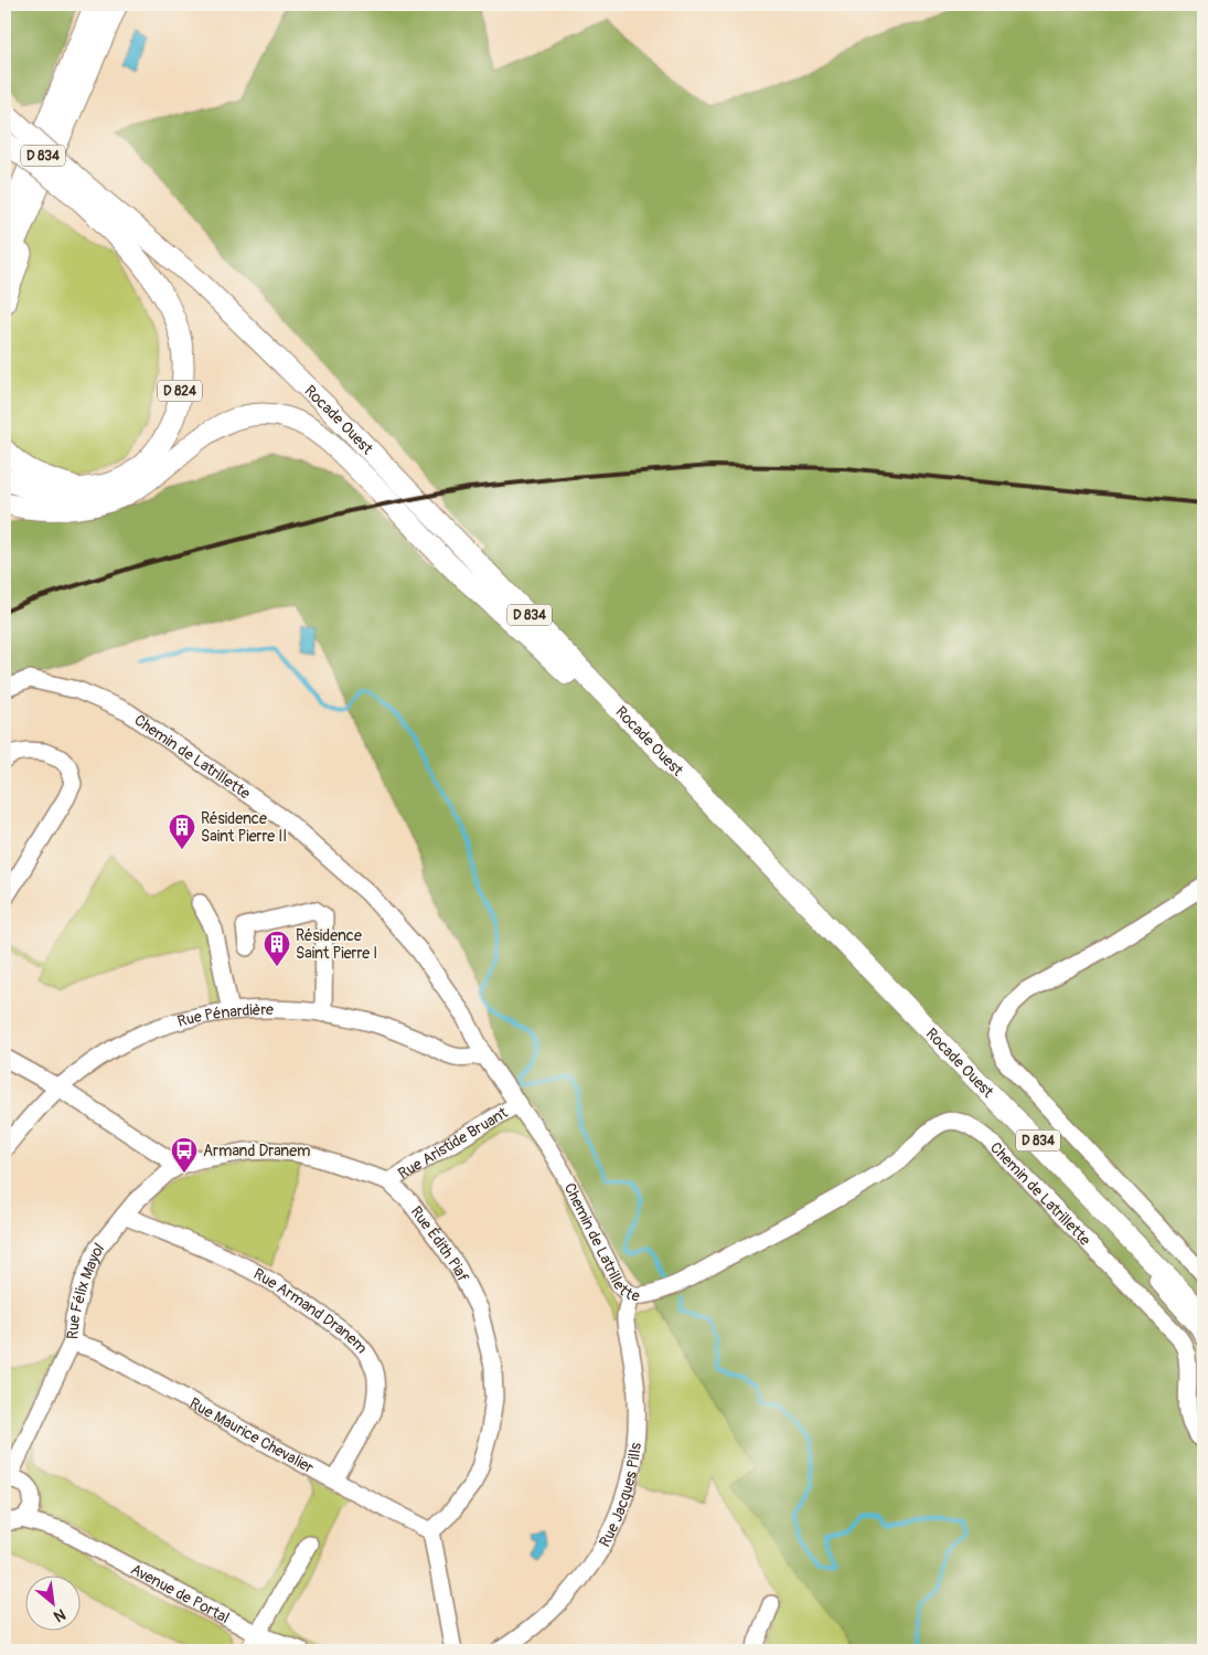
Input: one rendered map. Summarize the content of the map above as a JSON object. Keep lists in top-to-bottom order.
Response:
{
  "streets": {
    "main road": ["D 834", "D 824", "Rocade Ouest"],
    "street": [
      "Chemin de Latrillette",
      "Rue Pénardière",
      "Rue Aristide Bruant",
      "Rue Édith Piaf",
      "Rue Félix Mayol",
      "Rue Armand Dranem",
      "Rue Maurice Chevalier",
      "Rue Jacques Pills",
      "Avenue de Portal"
    ]
  },
  "crossings": [
    ["D 834", "D 824"],
    ["D 834", "Rocade Ouest"],
    ["D 824", "Rocade Ouest"],
    ["Chemin de Latrillette", "Rue Pénardière"],
    ["Chemin de Latrillette", "Rue Aristide Bruant"],
    ["Chemin de Latrillette", "Rue Jacques Pills"],
    ["Rue Aristide Bruant", "Rue Édith Piaf"],
    ["Rue Édith Piaf", "Rue Félix Mayol"],
    ["Rue Édith Piaf", "Rue Maurice Chevalier"],
    ["Rue Félix Mayol", "Rue Armand Dranem"],
    ["Rue Félix Mayol", "Rue Maurice Chevalier"],
    ["Rue Félix Mayol", "Avenue de Portal"],
    ["Rue Armand Dranem", "Rue Maurice Chevalier"]
  ],
  "places": {
    "building": ["Résidence Saint Pierre II", "Résidence Saint Pierre I"],
    "bus stop": ["Armand Dranem"]
  },
  "north": "bottom right"
}
